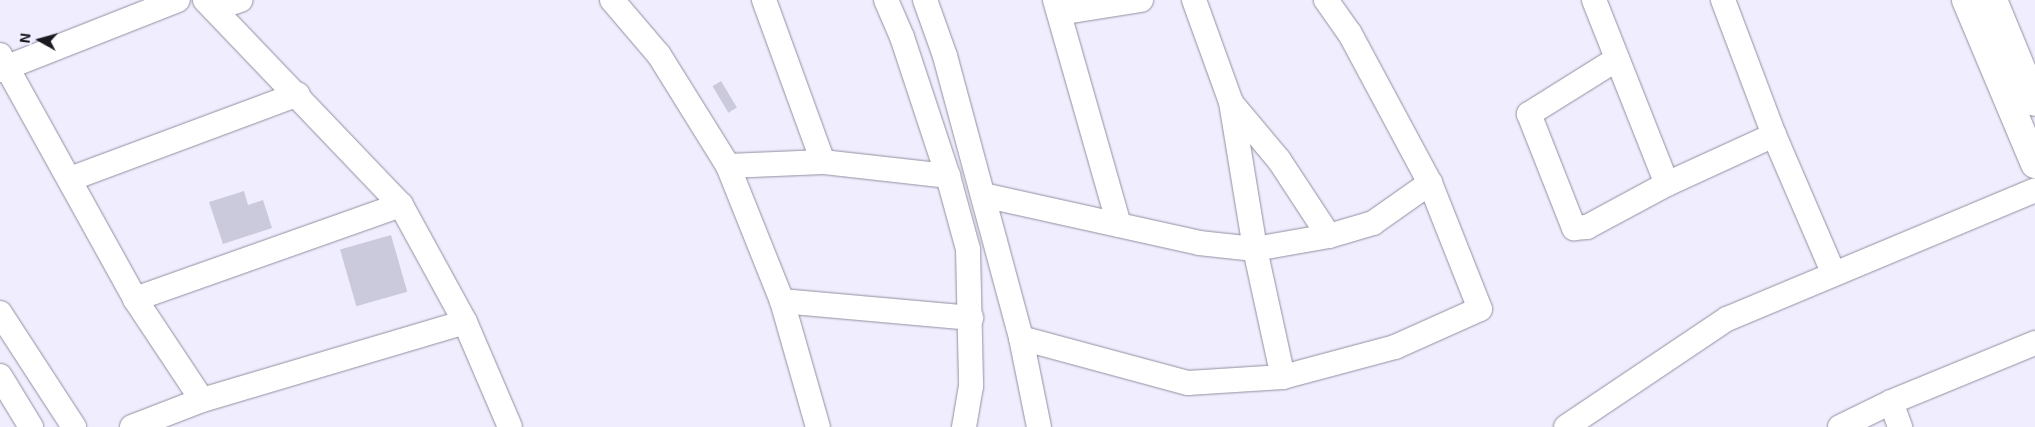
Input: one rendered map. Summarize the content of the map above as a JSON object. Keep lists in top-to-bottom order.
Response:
{
  "north": "left"
}
